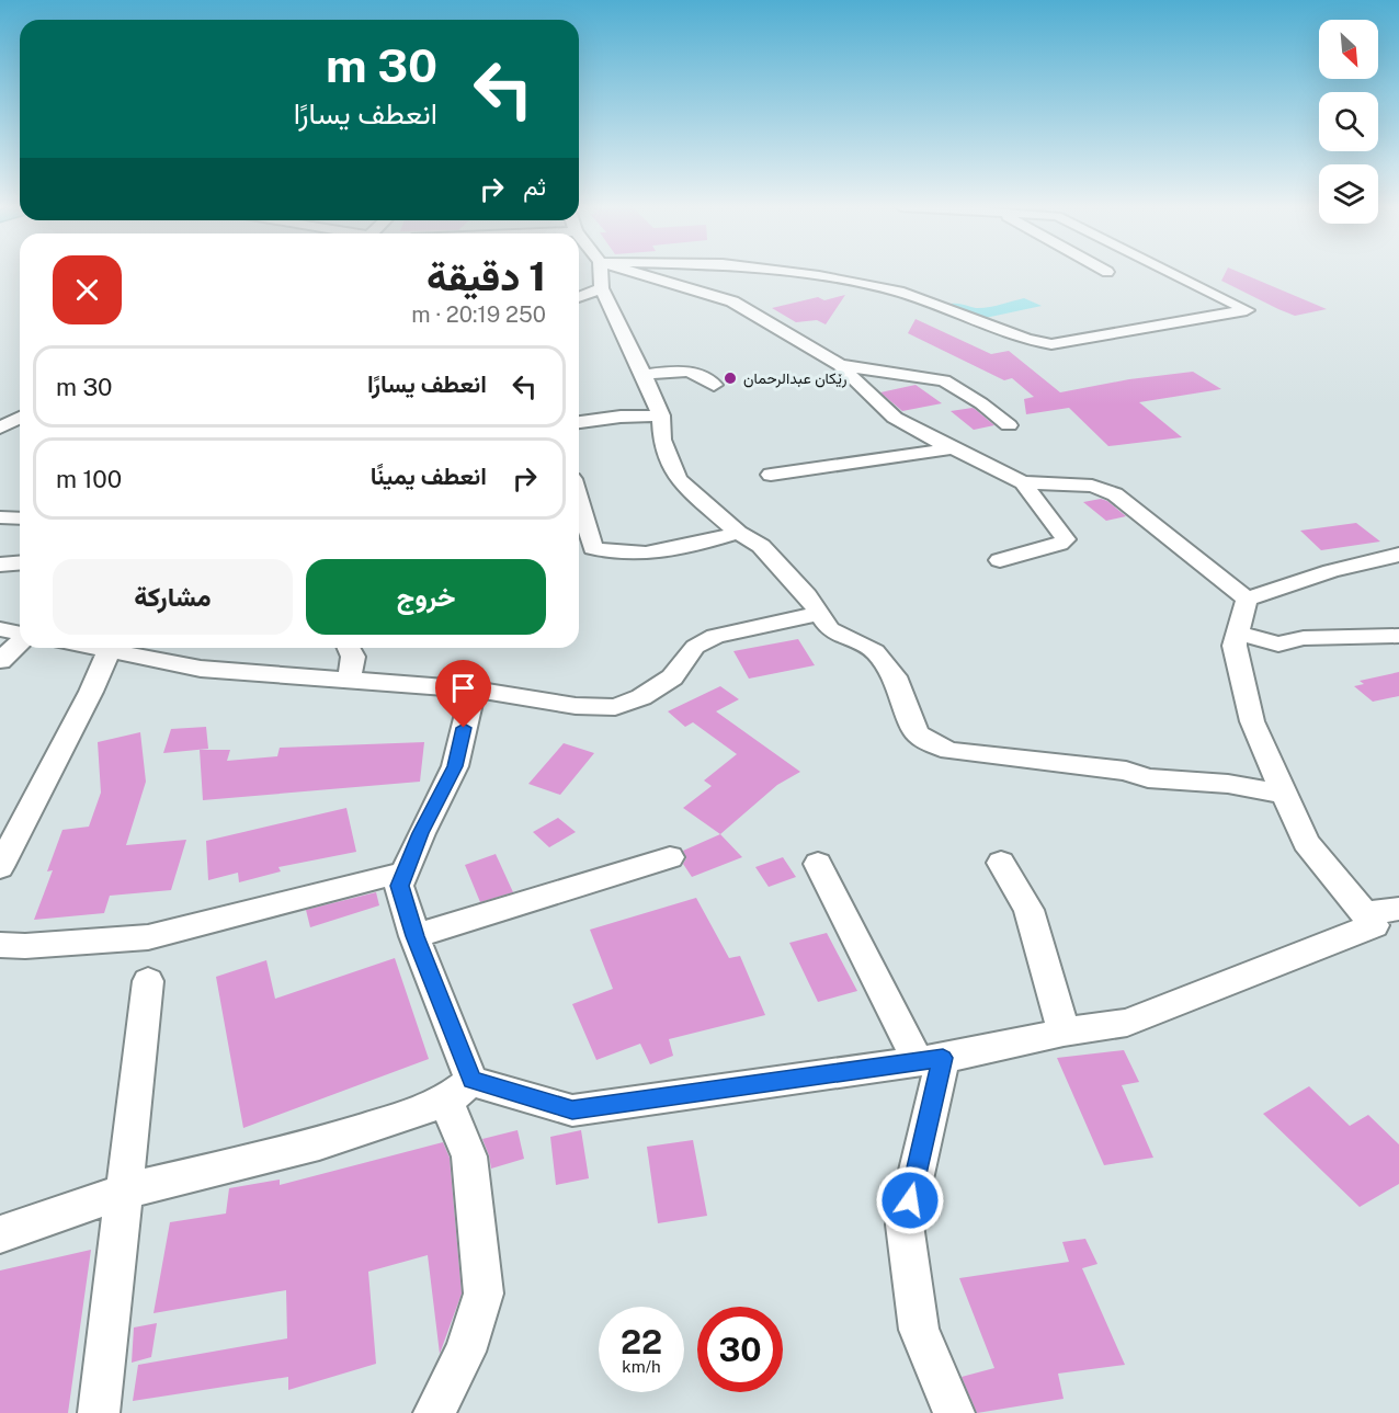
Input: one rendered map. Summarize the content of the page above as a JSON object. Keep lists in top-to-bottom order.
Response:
{
  "places": ["رێكان عبدالرحمان"],
  "north": "bottom right",
  "page": {
    "turn": ["30 m", "انعطف يسارًا"],
    "then": "ثم",
    "heading": ["1 دقيقة", "250 m · 20:19"],
    "list": [
      {
        "name": "انعطف يسارًا",
        "value": "30 m"
      },
      {
        "name": "انعطف يمينًا",
        "value": "100 m"
      }
    ],
    "buttons": ["خروج", "مشاركة"],
    "speed": "22 km/h",
    "limit": "30"
  }
}
